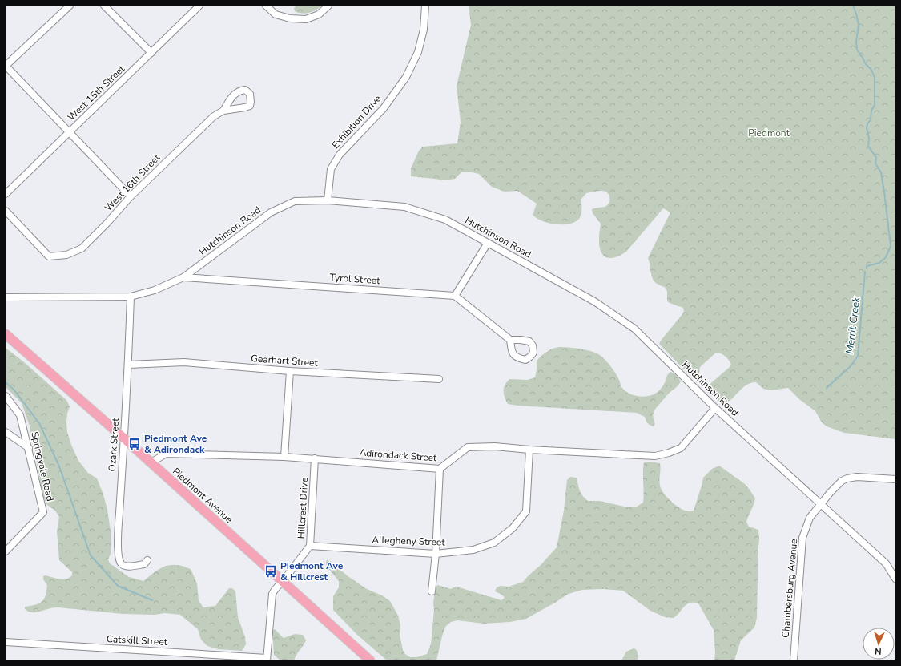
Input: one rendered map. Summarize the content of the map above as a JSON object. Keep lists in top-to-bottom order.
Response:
{
  "streets": {
    "main road": ["Piedmont Avenue"],
    "street": [
      "West 15th Street",
      "Exhibition Drive",
      "West 16th Street",
      "Hutchinson Road",
      "Tyrol Street",
      "Gearhart Street",
      "Ozark Street",
      "Adirondack Street",
      "Springvale Road",
      "Hillcrest Drive",
      "Allegheny Street",
      "Chambersburg Avenue",
      "Catskill Street"
    ]
  },
  "crossings": [
    ["Exhibition Drive", "Hutchinson Road"],
    ["Hutchinson Road", "Tyrol Street"],
    ["Hutchinson Road", "Ozark Street"],
    ["Hutchinson Road", "Adirondack Street"],
    ["Hutchinson Road", "Chambersburg Avenue"],
    ["Gearhart Street", "Ozark Street"],
    ["Ozark Street", "Piedmont Avenue"],
    ["Adirondack Street", "Piedmont Avenue"],
    ["Adirondack Street", "Hillcrest Drive"],
    ["Adirondack Street", "Allegheny Street"],
    ["Piedmont Avenue", "Hillcrest Drive"],
    ["Hillcrest Drive", "Allegheny Street"],
    ["Hillcrest Drive", "Catskill Street"]
  ],
  "water": ["Merrit Creek"],
  "parks": ["Piedmont"],
  "places": {
    "bus stop": ["Piedmont Ave & Adirondack", "Piedmont Ave & Hillcrest"]
  },
  "north": "bottom"
}
